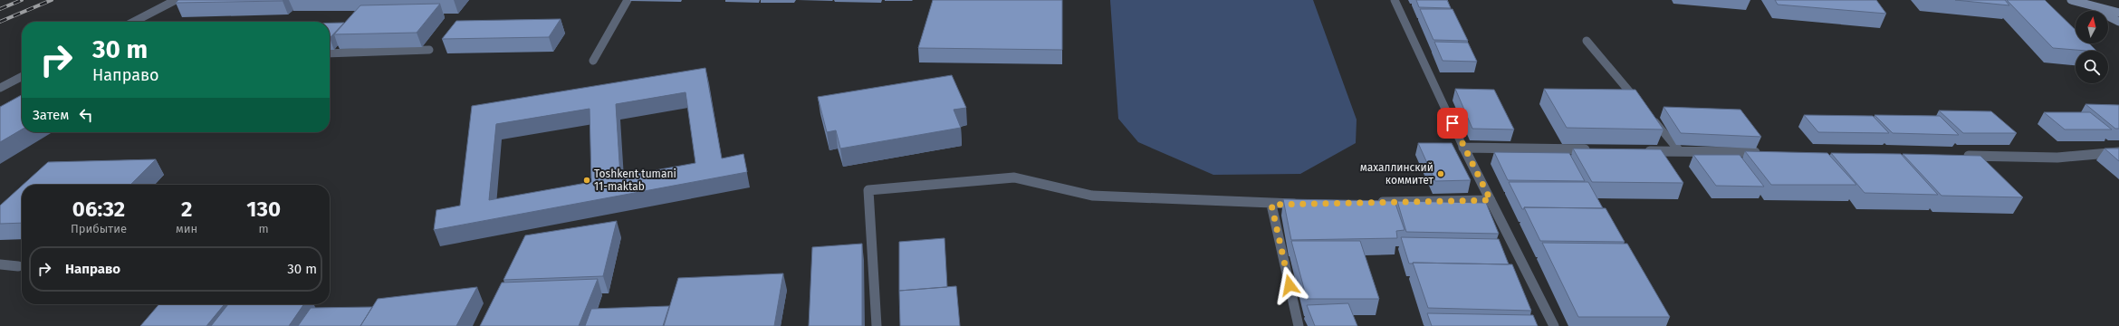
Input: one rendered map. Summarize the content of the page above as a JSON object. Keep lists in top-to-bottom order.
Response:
{
  "places": ["махаллинский коммитет", "Toshkent tumani 11-maktab"],
  "north": "top",
  "page": {
    "turn": ["30 m", "Направо"],
    "then": "Затем",
    "eta": [
      "06:32",
      "Прибытие",
      "2",
      "мин",
      "130",
      "m"
    ],
    "list": [
      {
        "name": "Направо",
        "value": "30 m"
      }
    ]
  }
}
